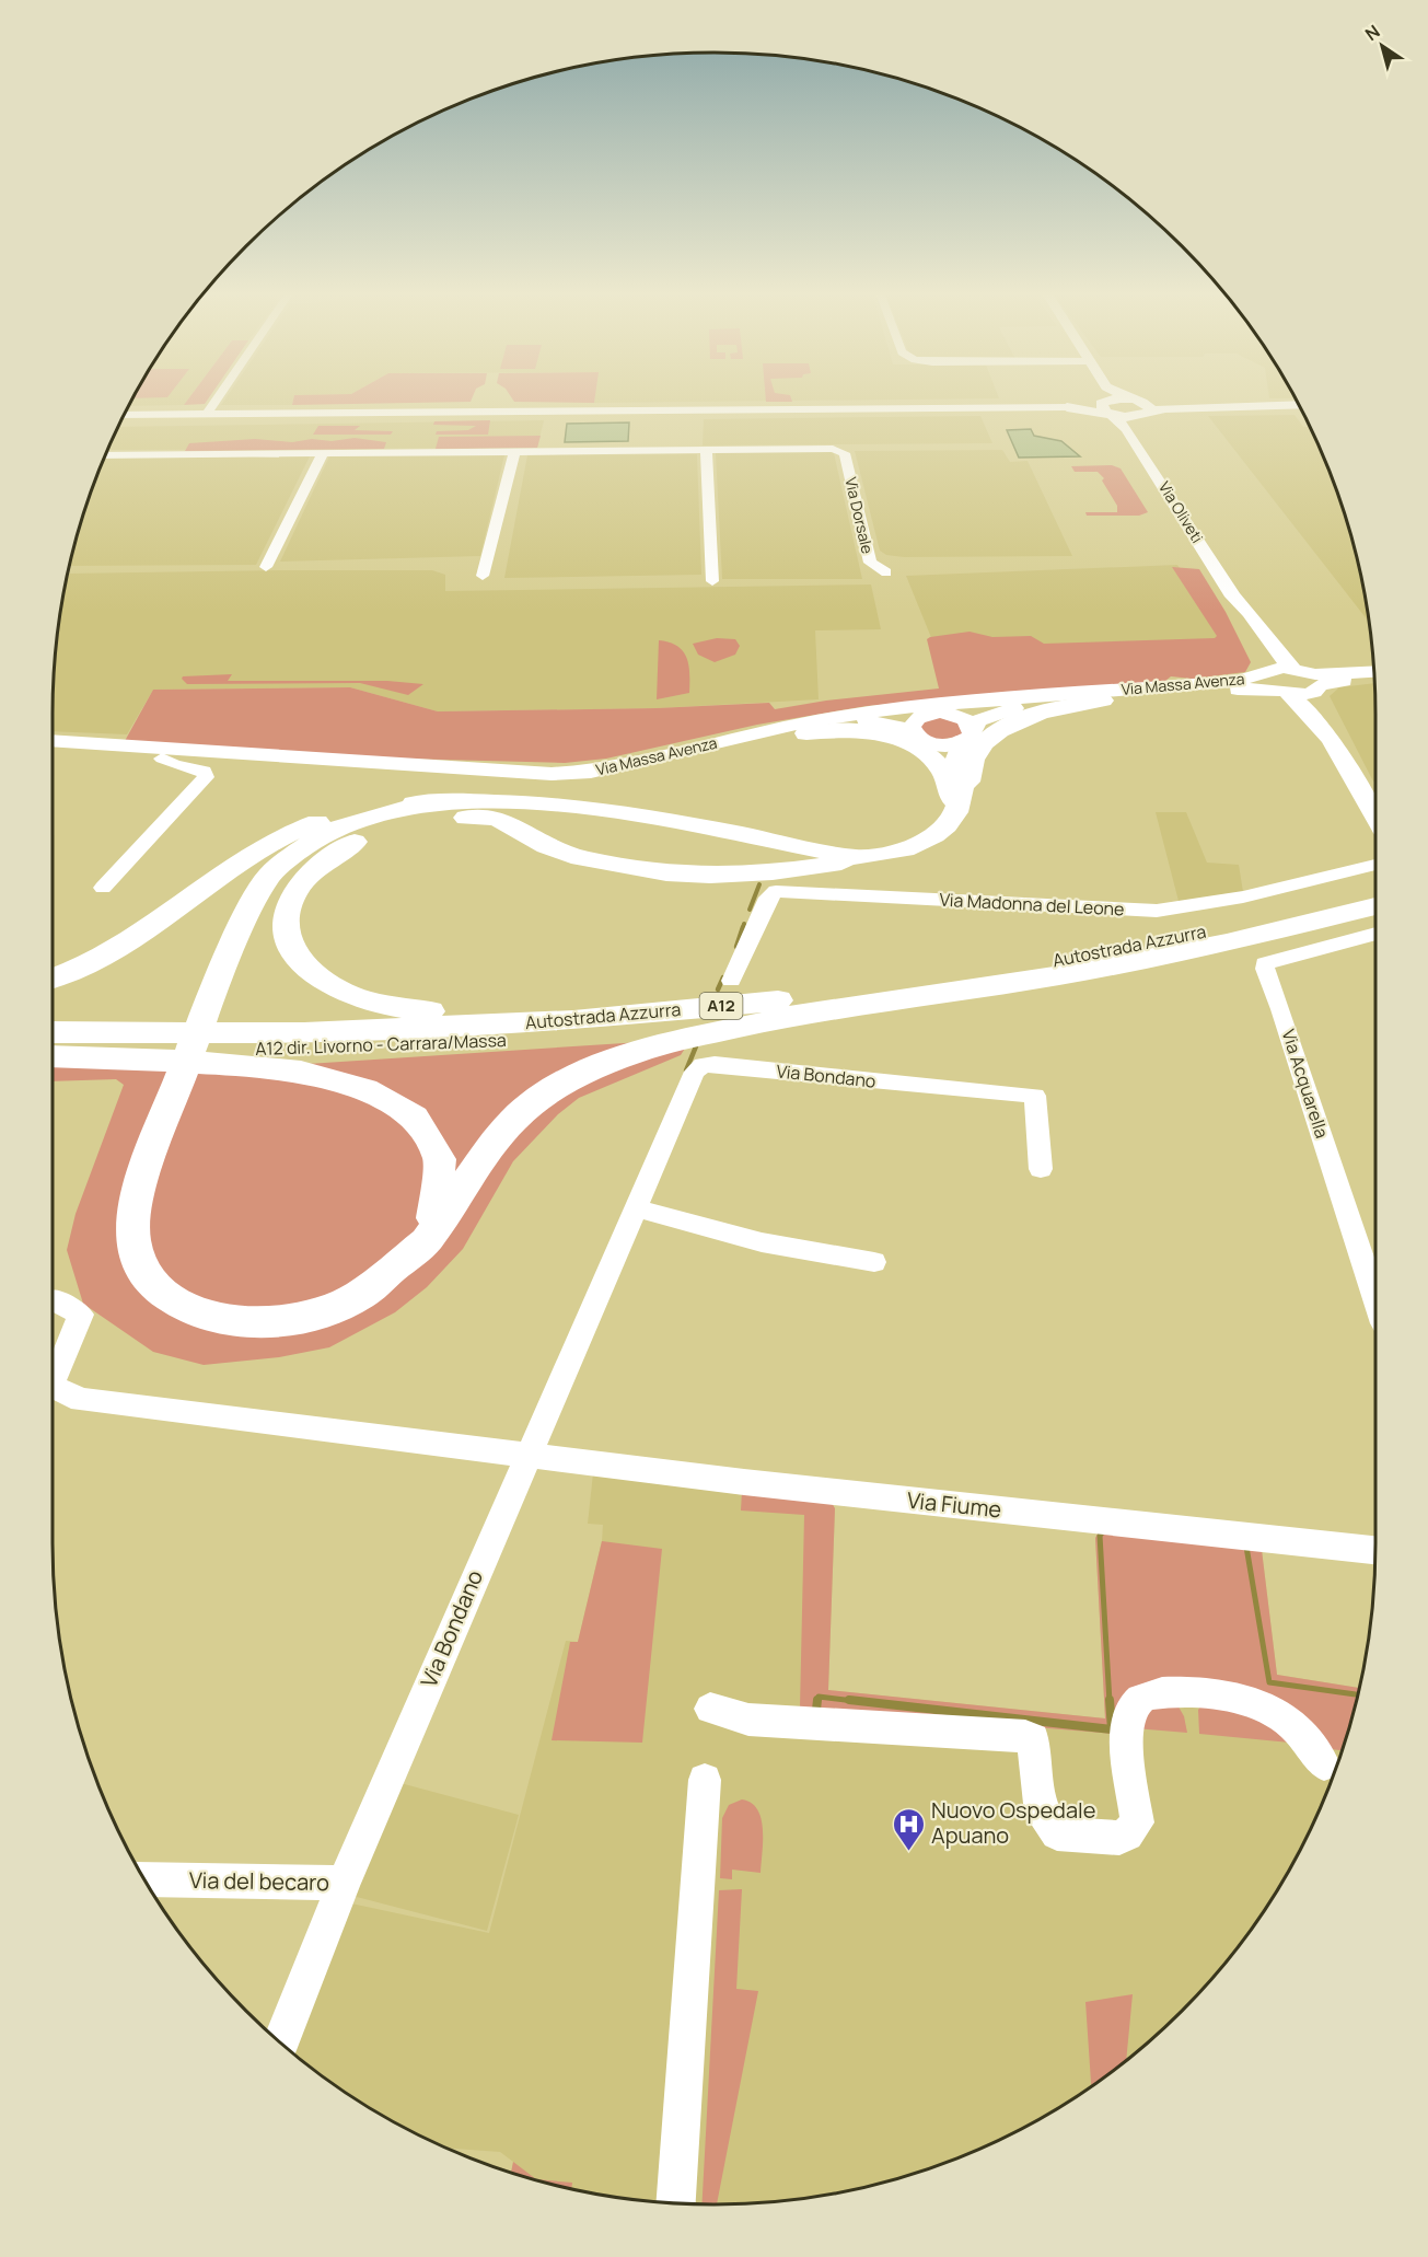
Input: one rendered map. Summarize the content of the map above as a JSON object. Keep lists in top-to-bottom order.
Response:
{
  "streets": {
    "highway": ["Autostrada Azzurra", "A12", "A12 dir. Livorno - Carrara/Massa"],
    "main road": ["Via Oliveti", "Via Massa Avenza"],
    "street": [
      "Via Dorsale",
      "Via Madonna del Leone",
      "Via Bondano",
      "Via Acquarella",
      "Via Fiume",
      "Via del becaro"
    ]
  },
  "crossings": [
    ["Via Oliveti", "Via Massa Avenza"],
    ["Autostrada Azzurra", "A12 dir. Livorno - Carrara/Massa"],
    ["Via Bondano", "Via Fiume"],
    ["Via Bondano", "Via del becaro"]
  ],
  "places": {
    "hospital": ["Nuovo Ospedale Apuano"]
  },
  "north": "top left"
}
